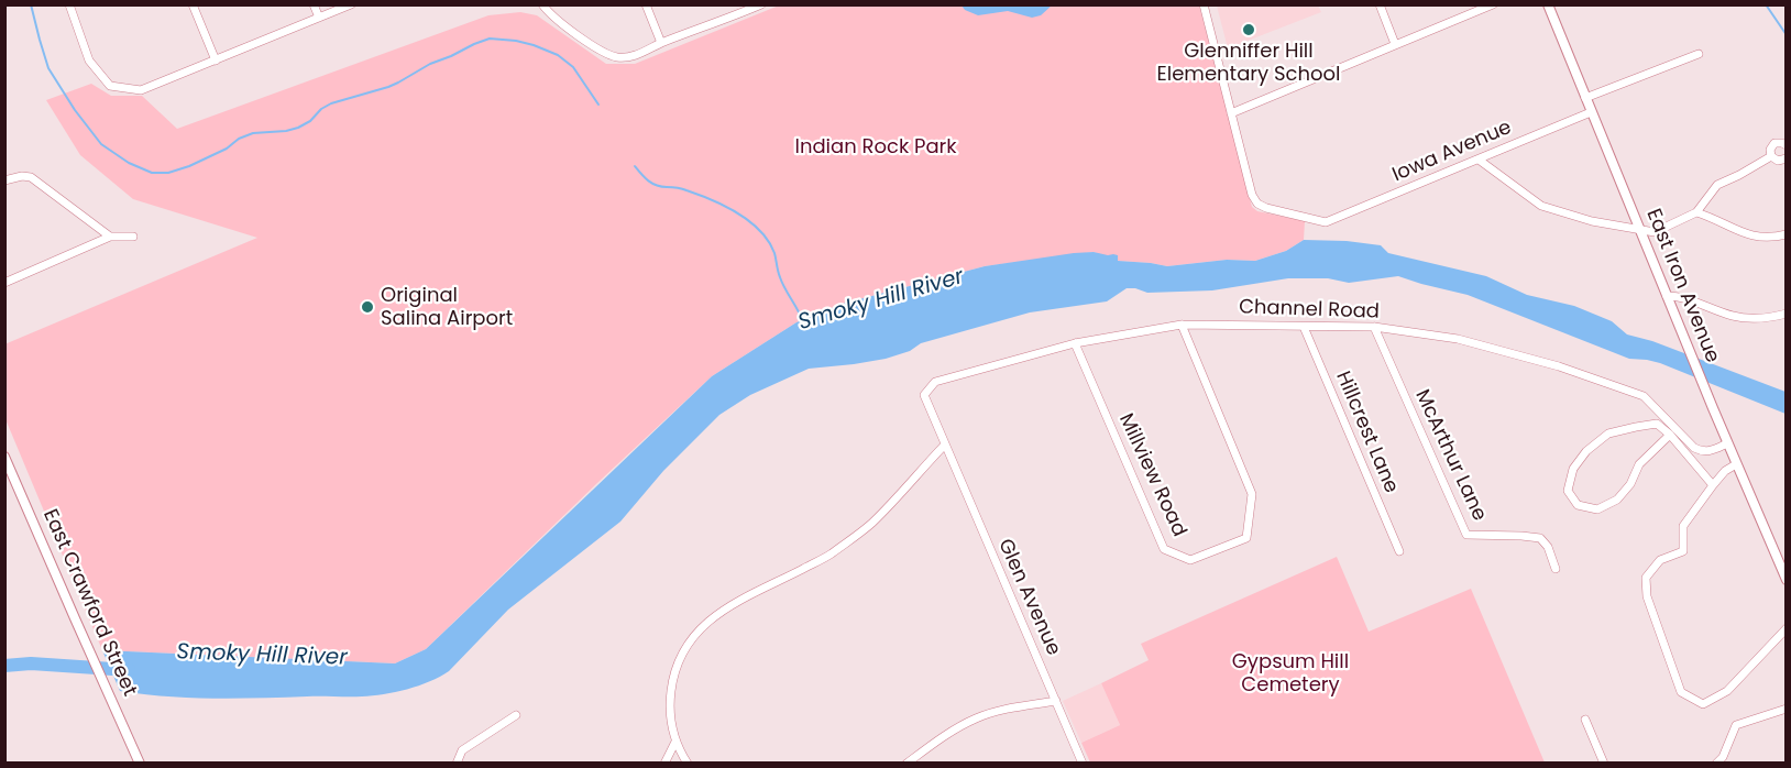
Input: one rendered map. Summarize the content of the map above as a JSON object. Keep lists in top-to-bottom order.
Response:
{
  "streets": {
    "street": [
      "Iowa Avenue",
      "East Iron Avenue",
      "Channel Road",
      "Hillcrest Lane",
      "McArthur Lane",
      "Millview Road",
      "Glen Avenue",
      "East Crawford Street"
    ]
  },
  "crossings": [
    ["Iowa Avenue", "East Iron Avenue"],
    ["East Iron Avenue", "Channel Road"],
    ["Channel Road", "Hillcrest Lane"],
    ["Channel Road", "McArthur Lane"],
    ["Channel Road", "Millview Road"],
    ["Channel Road", "Glen Avenue"]
  ],
  "water": ["Smoky Hill River"],
  "parks": ["Indian Rock Park", "Gypsum Hill Cemetery"],
  "places": ["Glenniffer Hill Elementary School", "Original Salina Airport"]
}
